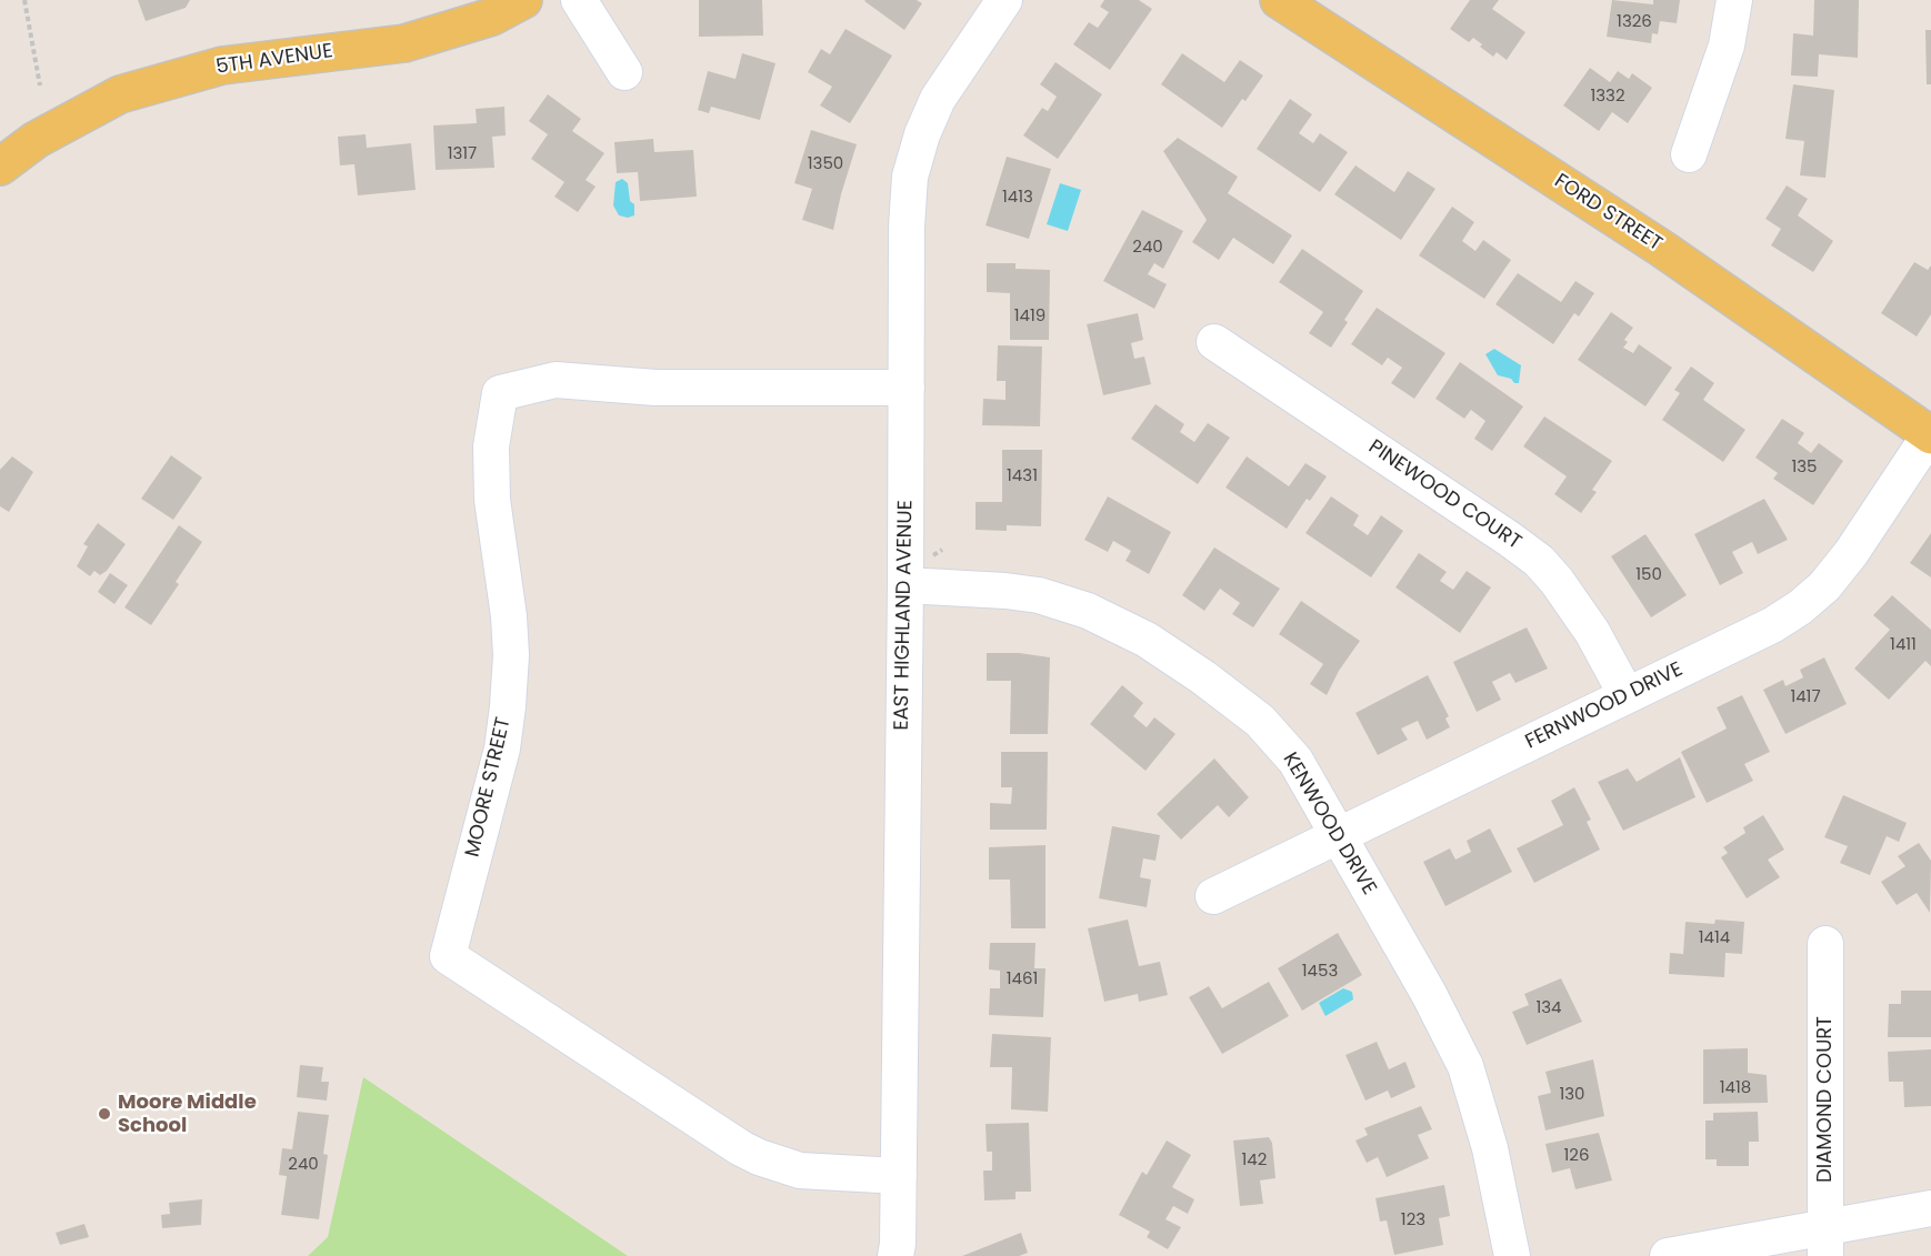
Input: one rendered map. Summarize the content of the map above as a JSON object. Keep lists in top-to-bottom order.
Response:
{
  "streets": {
    "main road": ["5TH AVENUE", "FORD STREET"],
    "street": [
      "PINEWOOD COURT",
      "EAST HIGHLAND AVENUE",
      "FERNWOOD DRIVE",
      "MOORE STREET",
      "KENWOOD DRIVE",
      "DIAMOND COURT"
    ]
  },
  "crossings": [
    ["FORD STREET", "FERNWOOD DRIVE"],
    ["PINEWOOD COURT", "FERNWOOD DRIVE"],
    ["EAST HIGHLAND AVENUE", "MOORE STREET"],
    ["EAST HIGHLAND AVENUE", "KENWOOD DRIVE"],
    ["FERNWOOD DRIVE", "KENWOOD DRIVE"]
  ],
  "places": ["Moore Middle School"],
  "house_numbers": [
    "1326",
    "1332",
    "1317",
    "1350",
    "1413",
    "240",
    "1419",
    "135",
    "1431",
    "150",
    "1411",
    "1417",
    "1414",
    "1453",
    "1461",
    "134",
    "1418",
    "130",
    "126",
    "142",
    "240",
    "123"
  ]
}
